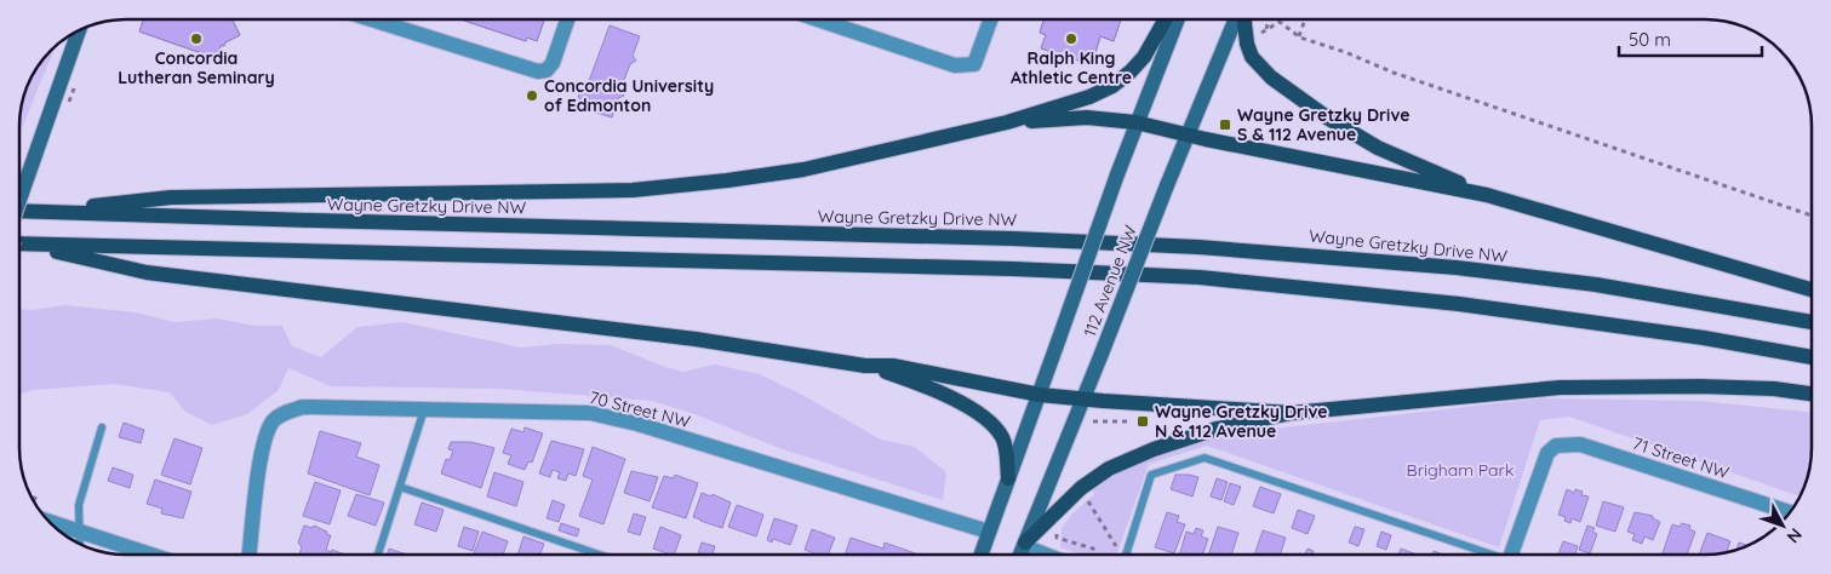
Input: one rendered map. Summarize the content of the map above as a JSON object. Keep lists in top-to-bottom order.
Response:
{
  "streets": {
    "main road": ["Wayne Gretzky Drive NW", "112 Avenue NW"],
    "street": ["70 Street NW", "71 Street NW"]
  },
  "crossings": [
    ["112 Avenue NW", "70 Street NW"]
  ],
  "parks": ["Brigham Park"],
  "places": {
    "other": ["Concordia Lutheran Seminary", "Ralph King Athletic Centre", "Concordia University of Edmonton"],
    "transit": ["Wayne Gretzky Drive S & 112 Avenue", "Wayne Gretzky Drive N & 112 Avenue"]
  },
  "scale_bar": "50 m",
  "north": "bottom right"
}
